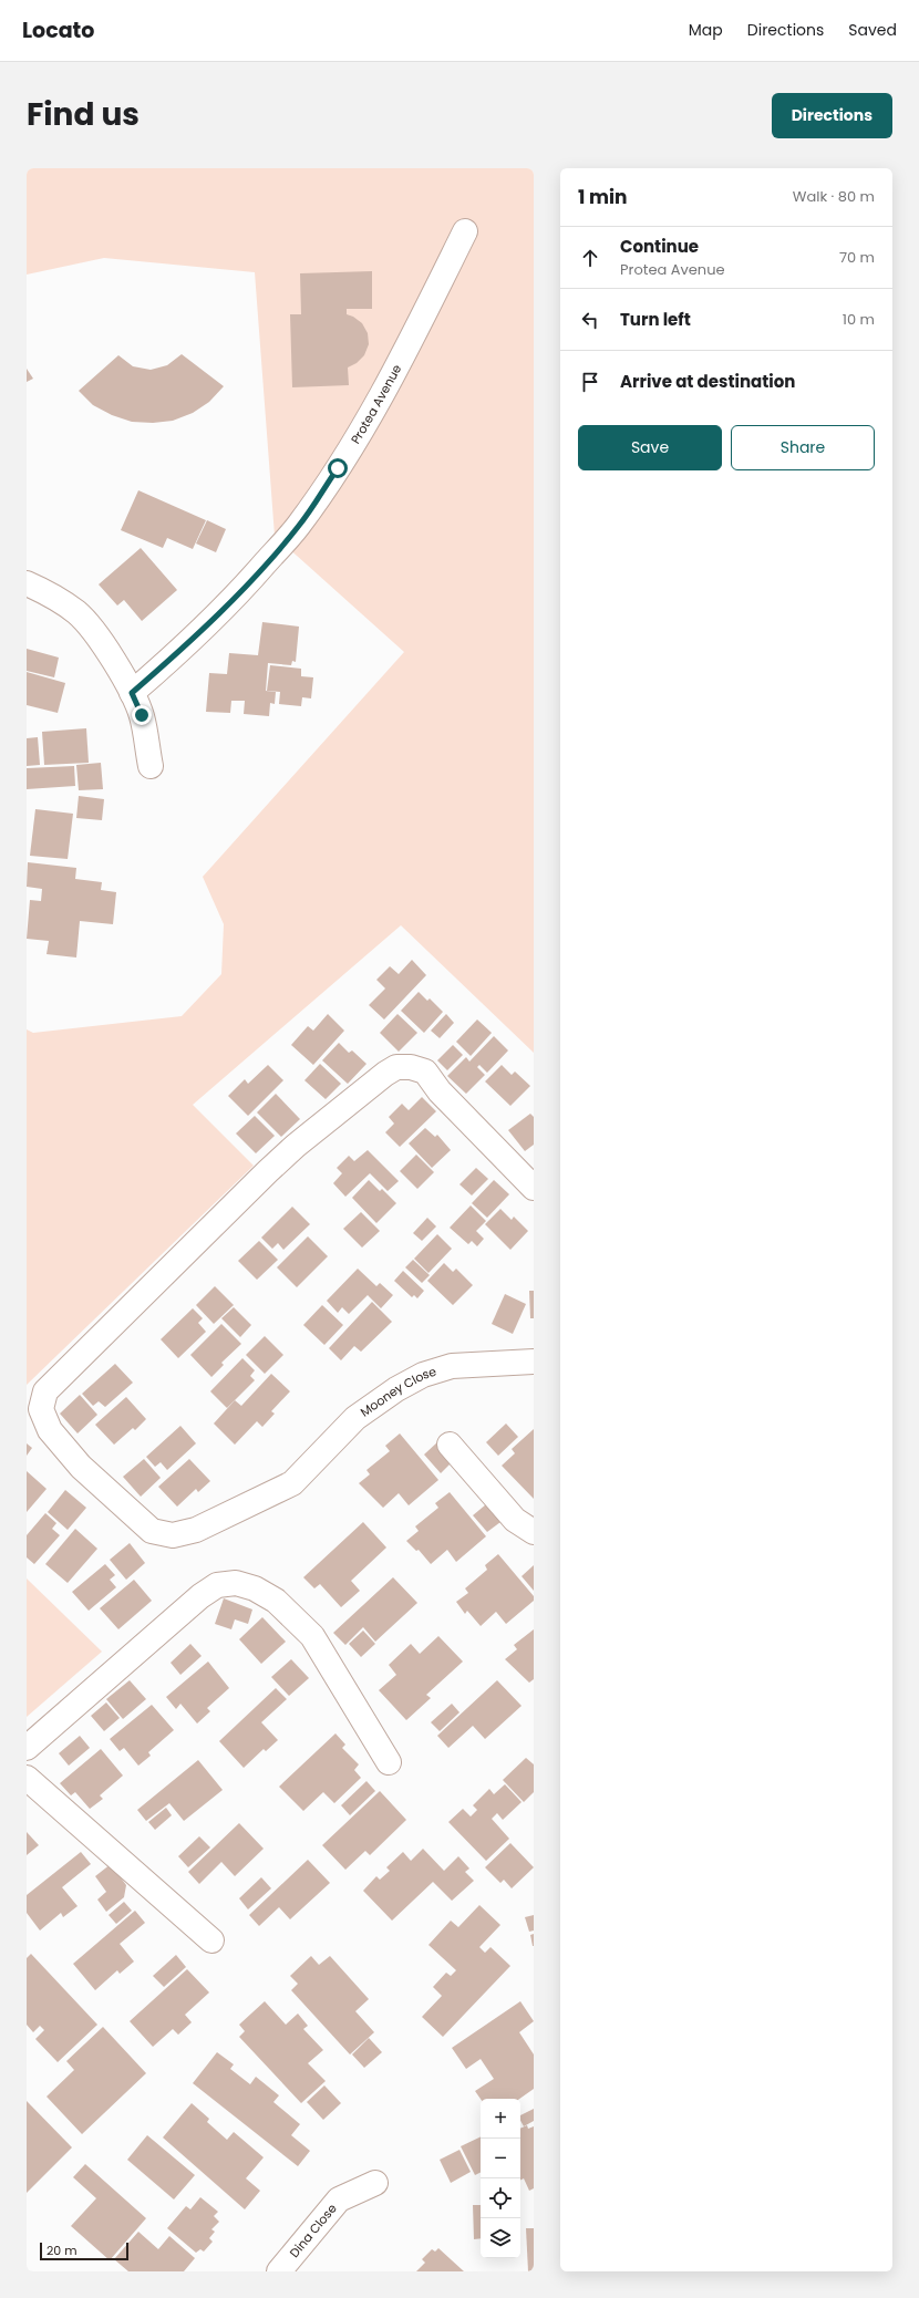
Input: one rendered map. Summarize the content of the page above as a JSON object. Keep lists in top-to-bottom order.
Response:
{
  "streets": {
    "street": ["Protea Avenue", "Mooney Close", "Dina Close"]
  },
  "scale_bar": "20 m",
  "page": {
    "header": "Locato",
    "nav": ["Map", "Directions", "Saved"],
    "title": "Find us",
    "buttons": [
      "Directions",
      ["Save", "Share"]
    ],
    "heading": ["1 min", "Walk · 80 m"],
    "list": [
      ["Continue", "Protea Avenue", "70 m"],
      ["Turn left", "10 m"],
      "Arrive at destination"
    ],
    "map_buttons": ["+", "−"],
    "scale": "20 m"
  }
}
